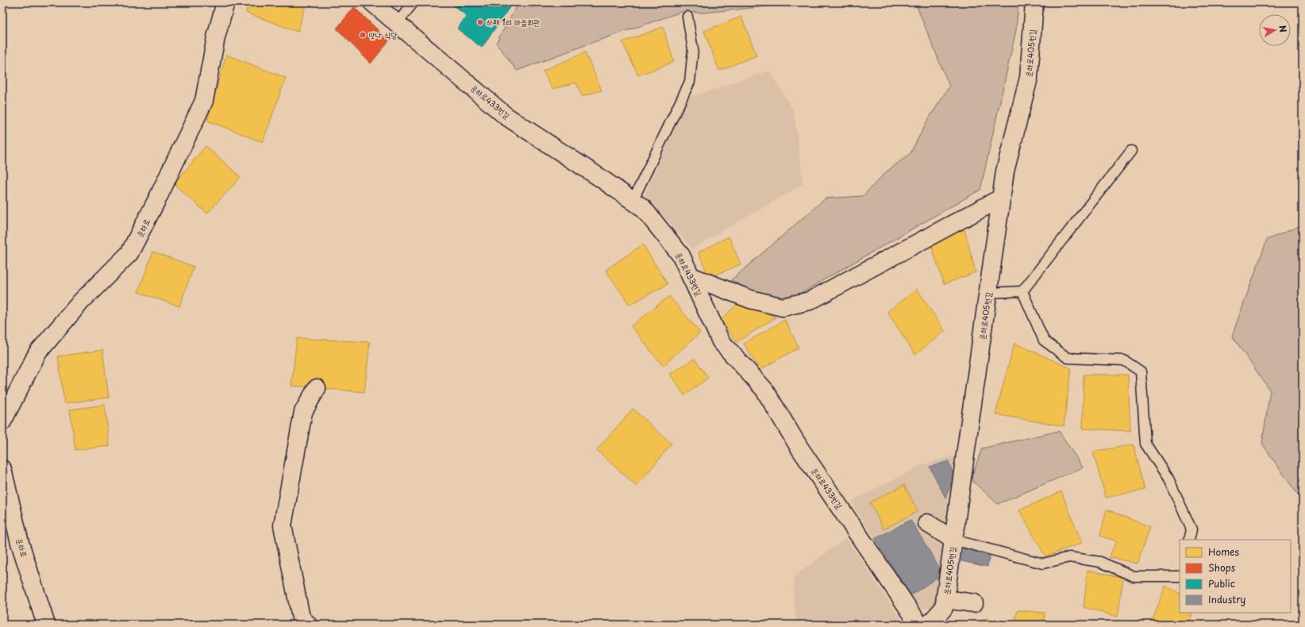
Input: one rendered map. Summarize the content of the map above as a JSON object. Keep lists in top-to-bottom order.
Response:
{
  "streets": {
    "street": ["운하로405번길", "운하로433번길", "운하로"]
  },
  "places": ["하패 1리 마을회관", "맛나 식당"],
  "legend": [
    "Homes",
    "Shops",
    "Public",
    "Industry"
  ],
  "north": "right"
}
